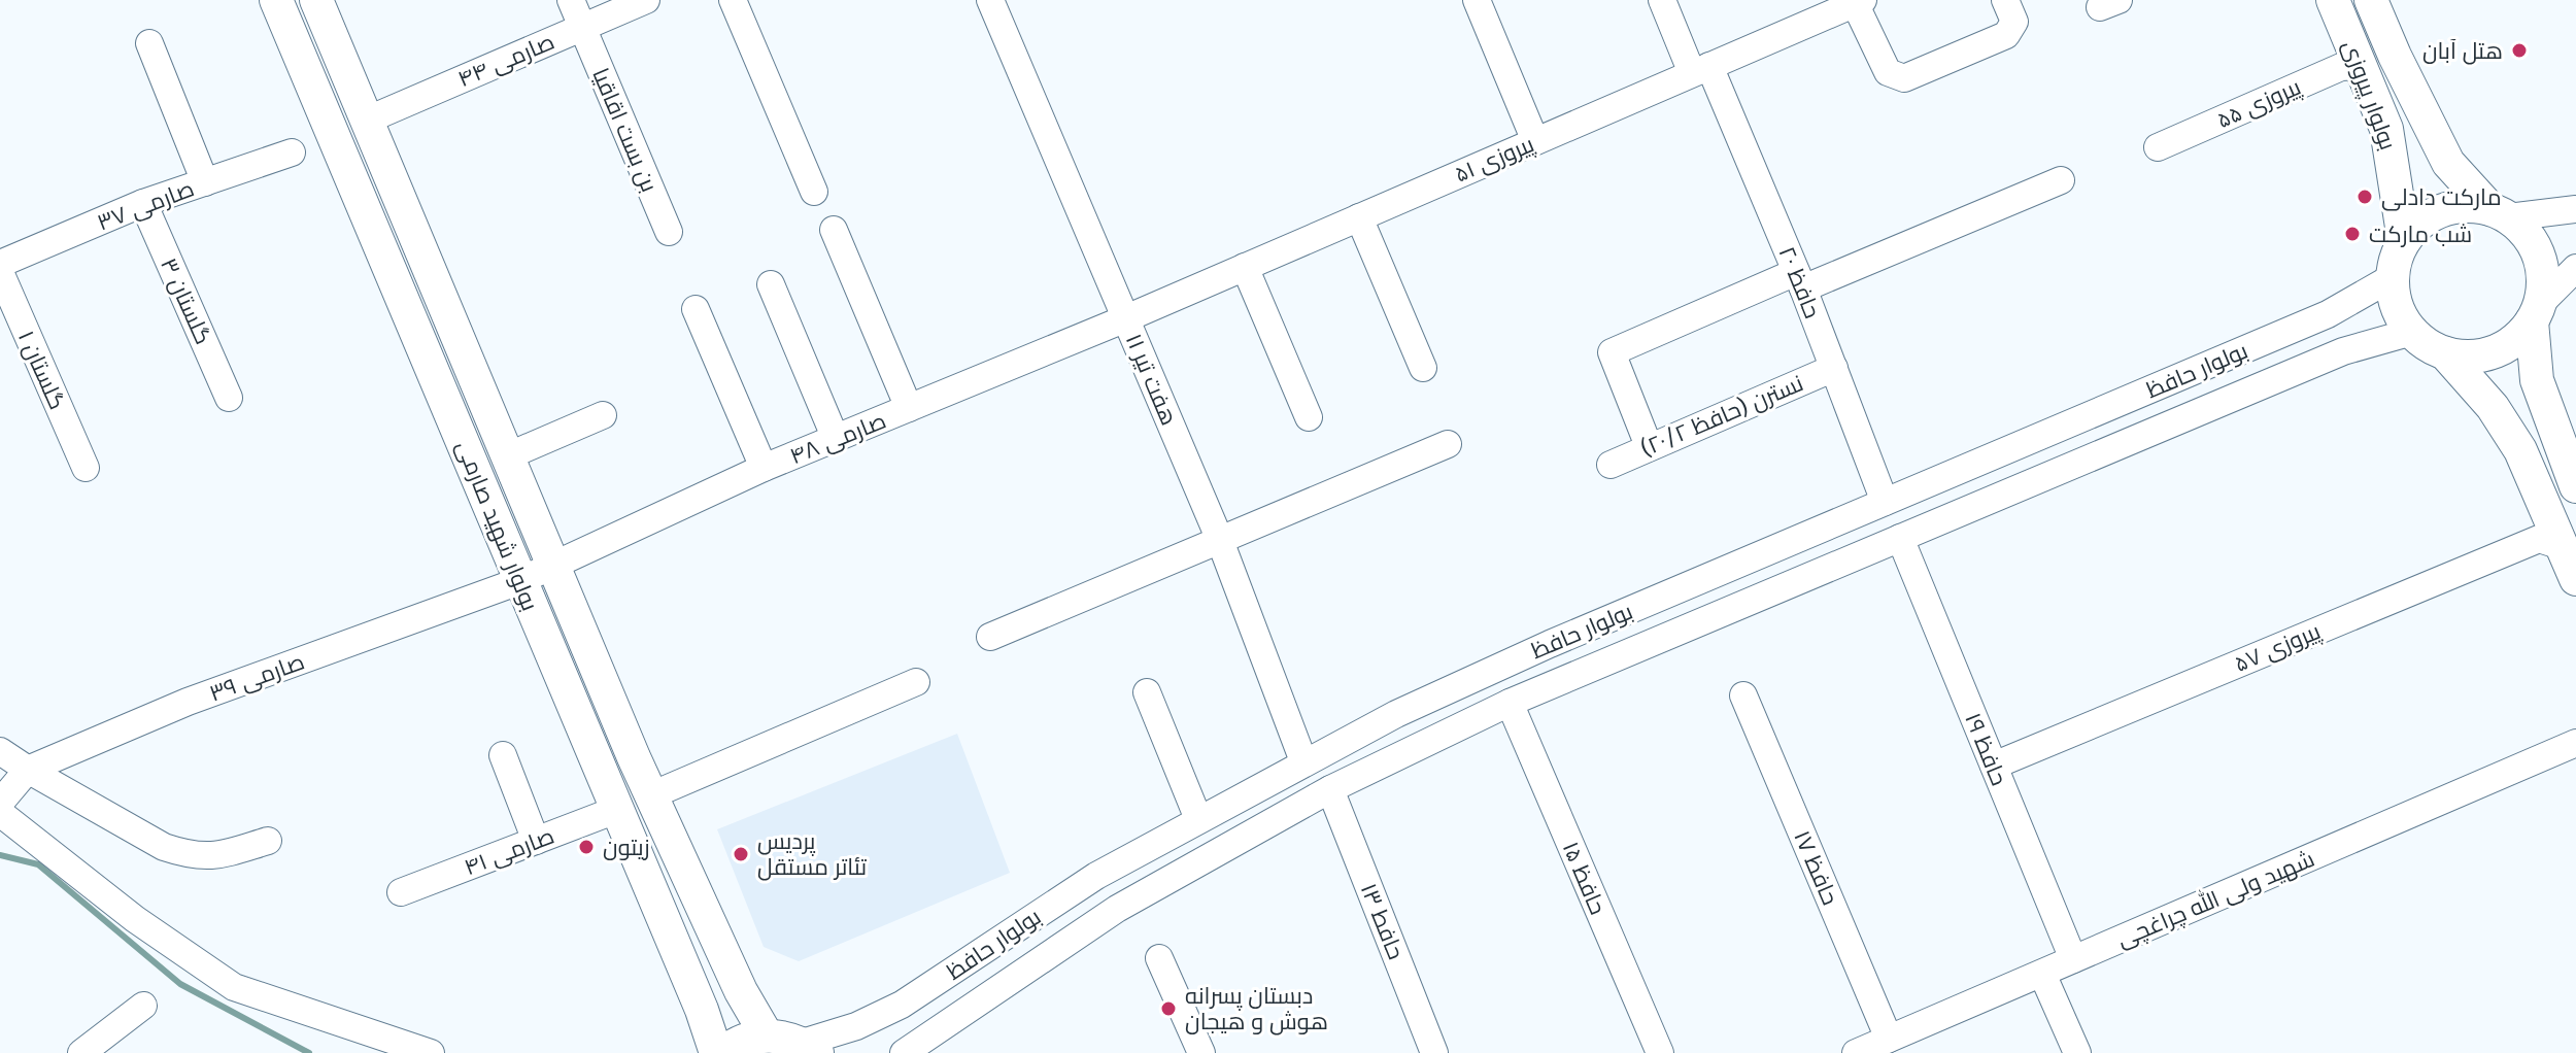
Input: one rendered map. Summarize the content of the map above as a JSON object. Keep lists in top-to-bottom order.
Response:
{
  "streets": {
    "main road": ["بولوار پیروزی", "بولوار شهید صارمی"],
    "street": [
      "صارمی ۴۴",
      "پیروزی ۵۵",
      "بن بست اقاقیا",
      "پیروزی ۵۱",
      "صارمی ۳۷",
      "حافظ ۲۰",
      "گلستان ۳",
      "گلستان ۱",
      "بولوار حافظ",
      "هفت تیر ۱۱",
      "نسترن (حافظ ۲۰/۲)",
      "صارمی ۴۸",
      "پیروزی ۵۷",
      "صارمی ۳۹",
      "حافظ ۱۹",
      "صارمی ۴۱",
      "حافظ ۱۷",
      "حافظ ۱۵",
      "شهید ولی الله چراغچی",
      "حافط ۱۳"
    ]
  },
  "crossings": [
    ["صارمی ۴۴", "بن بست اقاقیا"],
    ["صارمی ۴۴", "بولوار شهید صارمی"],
    ["بولوار پیروزی", "پیروزی ۵۵"],
    ["بولوار پیروزی", "بولوار حافظ"],
    ["پیروزی ۵۱", "حافظ ۲۰"],
    ["پیروزی ۵۱", "هفت تیر ۱۱"],
    ["پیروزی ۵۱", "صارمی ۴۸"],
    ["صارمی ۳۷", "گلستان ۳"],
    ["حافظ ۲۰", "بولوار حافظ"],
    ["حافظ ۲۰", "نسترن (حافظ ۲۰/۲)"],
    ["بولوار حافظ", "هفت تیر ۱۱"],
    ["بولوار حافظ", "حافظ ۱۹"],
    ["بولوار حافظ", "حافظ ۱۵"],
    ["بولوار حافظ", "حافط ۱۳"],
    ["هفت تیر ۱۱", "صارمی ۴۸"],
    ["صارمی ۴۸", "بولوار شهید صارمی"],
    ["صارمی ۴۸", "صارمی ۳۹"],
    ["بولوار شهید صارمی", "صارمی ۳۹"],
    ["بولوار شهید صارمی", "صارمی ۴۱"],
    ["پیروزی ۵۷", "حافظ ۱۹"],
    ["حافظ ۱۹", "شهید ولی الله چراغچی"],
    ["حافظ ۱۷", "شهید ولی الله چراغچی"]
  ],
  "places": [
    "هتل آبان",
    "مارکت دادلی",
    "شب مارکت",
    "زیتون",
    "پردیس تئاتر مستقل",
    "دبستان پسرانه هوش و هیجان"
  ]
}
